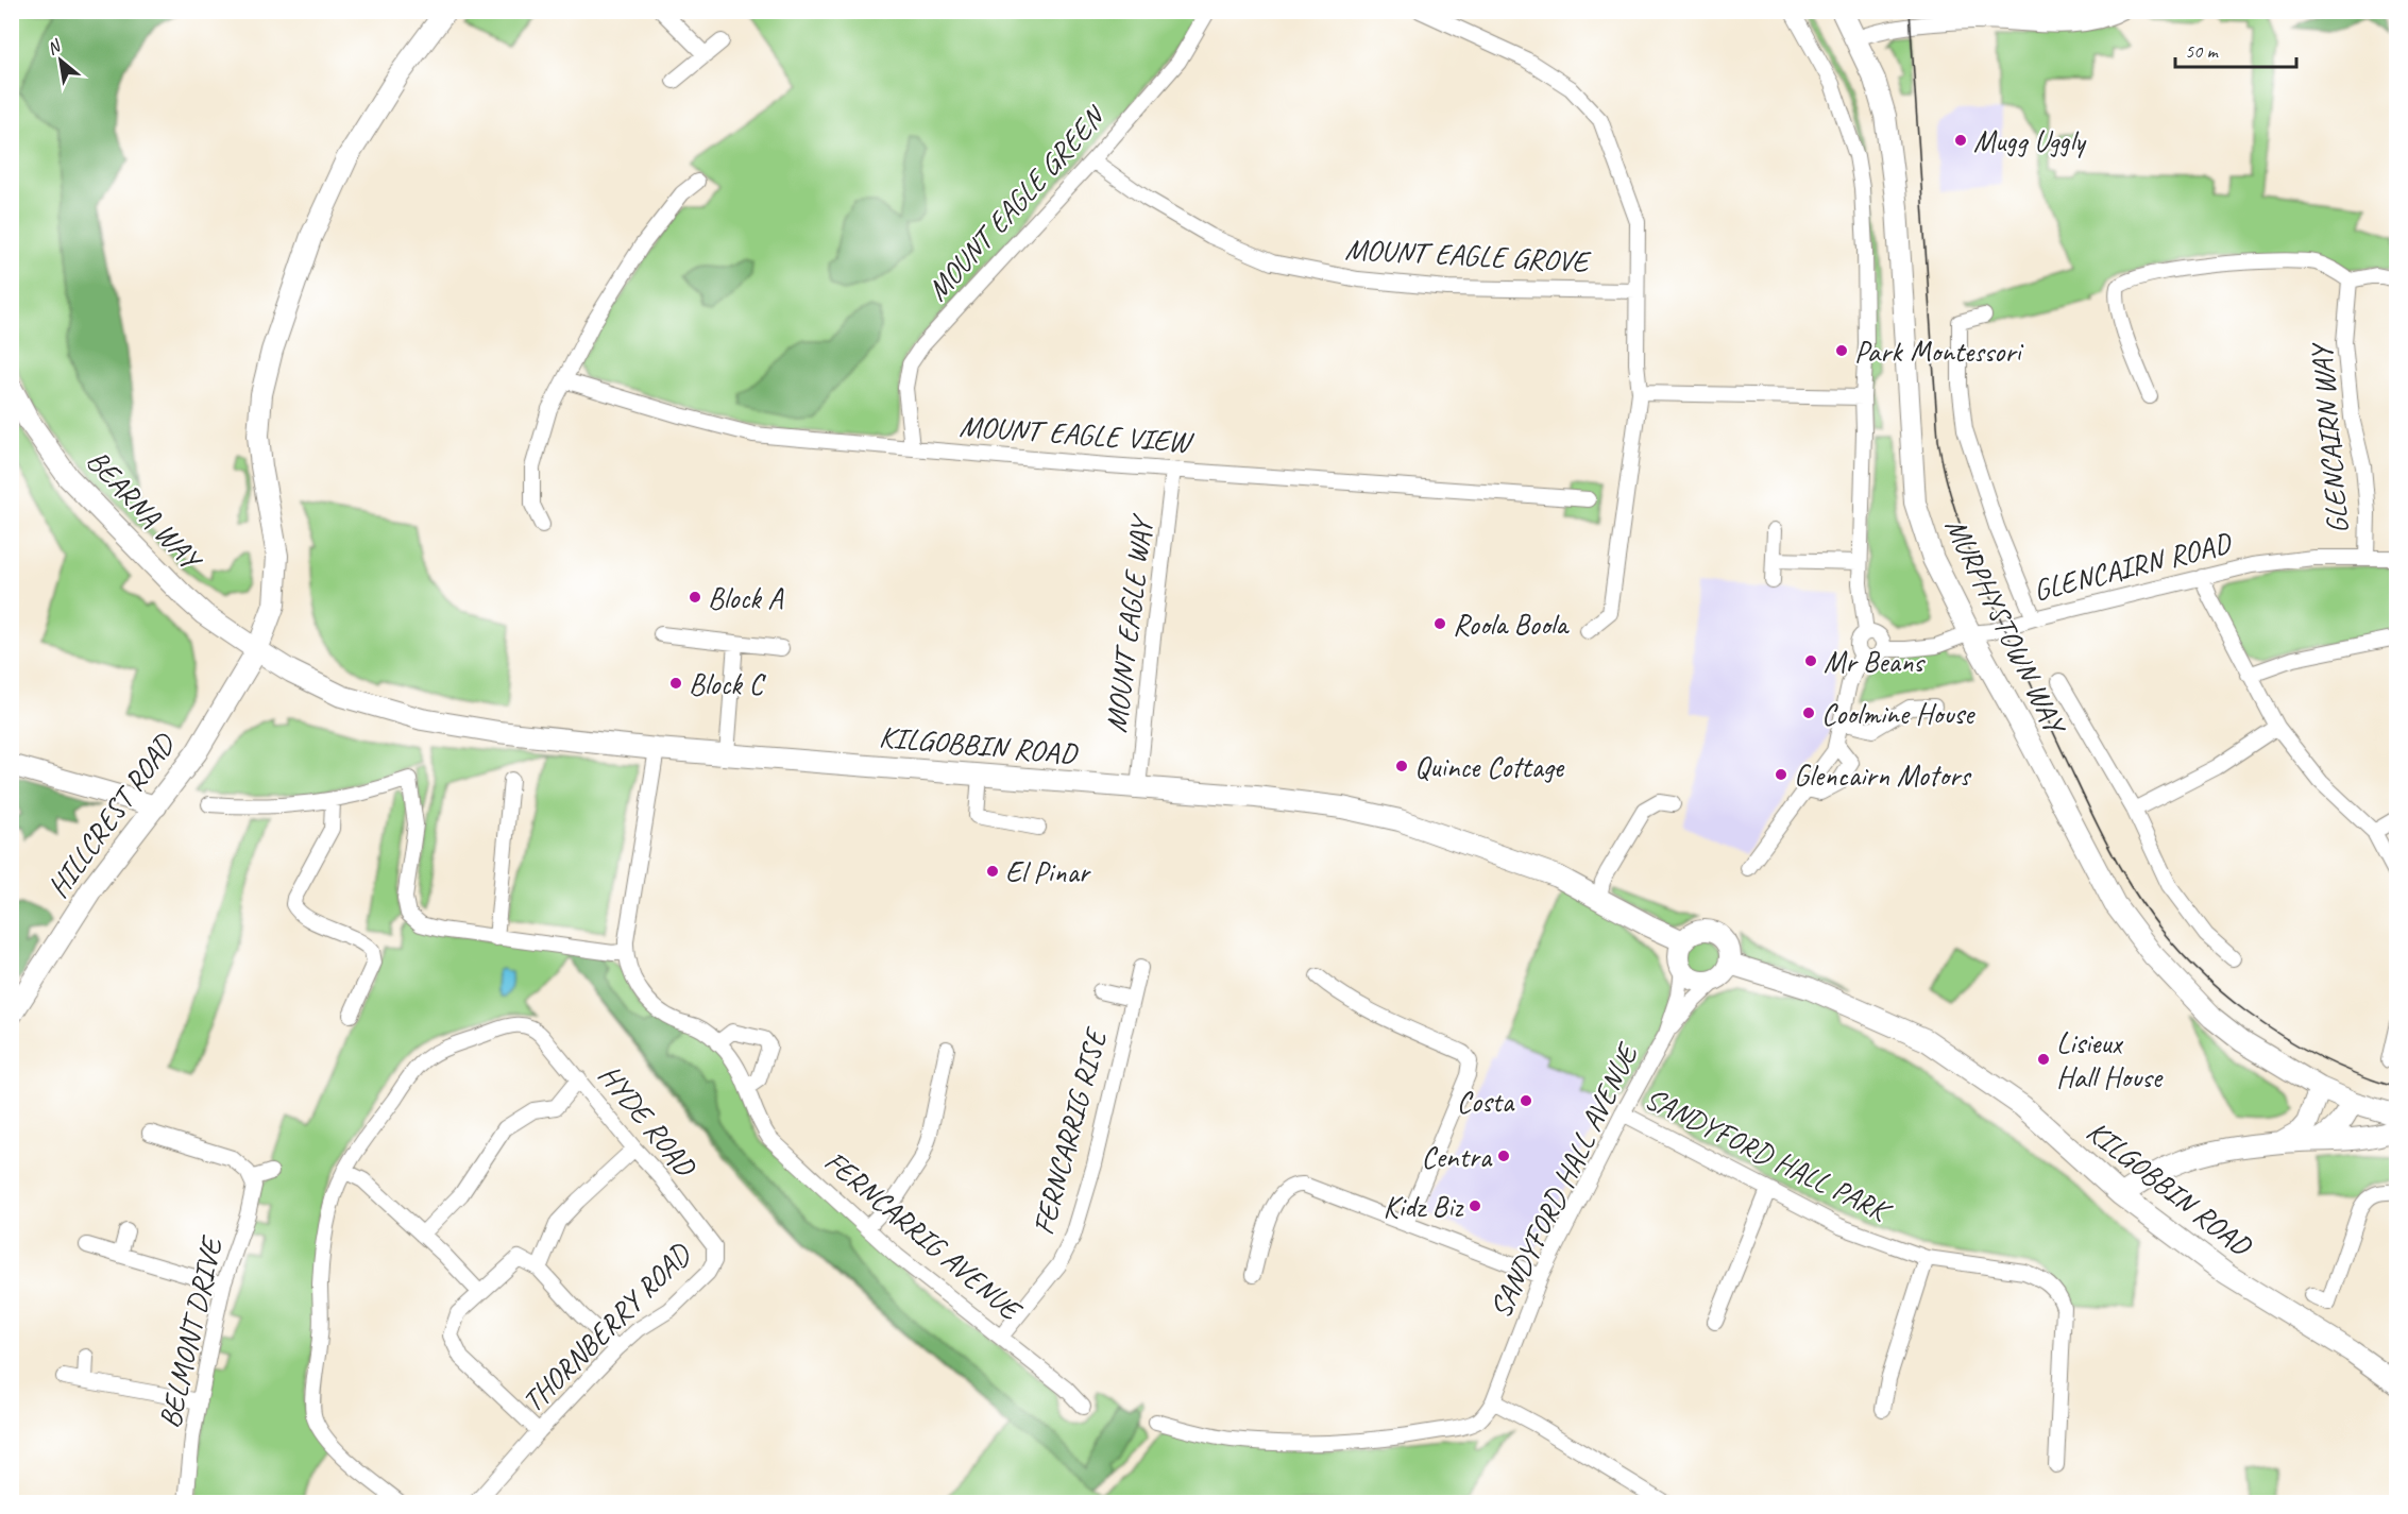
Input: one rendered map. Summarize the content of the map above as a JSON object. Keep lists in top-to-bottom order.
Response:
{
  "streets": {
    "street": [
      "MOUNT EAGLE GREEN",
      "MOUNT EAGLE GROVE",
      "MOUNT EAGLE VIEW",
      "GLENCAIRN WAY",
      "BEARNA WAY",
      "GLENCAIRN ROAD",
      "MURPHYSTOWN WAY",
      "MOUNT EAGLE WAY",
      "KILGOBBIN ROAD",
      "HILLCREST ROAD",
      "HYDE ROAD",
      "FERNCARRIG RISE",
      "SANDYFORD HALL PARK",
      "SANDYFORD HALL AVENUE",
      "FERNCARRIG AVENUE",
      "THORNBERRY ROAD",
      "BELMONT DRIVE"
    ]
  },
  "crossings": [
    ["MOUNT EAGLE GREEN", "MOUNT EAGLE GROVE"],
    ["MOUNT EAGLE GREEN", "MOUNT EAGLE VIEW"],
    ["MOUNT EAGLE VIEW", "MOUNT EAGLE WAY"],
    ["GLENCAIRN WAY", "GLENCAIRN ROAD"],
    ["BEARNA WAY", "KILGOBBIN ROAD"],
    ["BEARNA WAY", "HILLCREST ROAD"],
    ["GLENCAIRN ROAD", "MURPHYSTOWN WAY"],
    ["MOUNT EAGLE WAY", "KILGOBBIN ROAD"],
    ["KILGOBBIN ROAD", "HILLCREST ROAD"],
    ["KILGOBBIN ROAD", "SANDYFORD HALL AVENUE"],
    ["KILGOBBIN ROAD", "FERNCARRIG AVENUE"],
    ["HYDE ROAD", "THORNBERRY ROAD"],
    ["FERNCARRIG RISE", "FERNCARRIG AVENUE"],
    ["SANDYFORD HALL PARK", "SANDYFORD HALL AVENUE"]
  ],
  "places": [
    "Mugg Uggly",
    "Park Montessori",
    "Block A",
    "Roola Boola",
    "Mr Beans",
    "Block C",
    "Coolmine House",
    "Quince Cottage",
    "Glencairn Motors",
    "El Pinar",
    "Lisieux Hall House",
    "Costa",
    "Centra",
    "Kidz Biz"
  ],
  "scale_bar": "50 m",
  "north": "top left"
}
